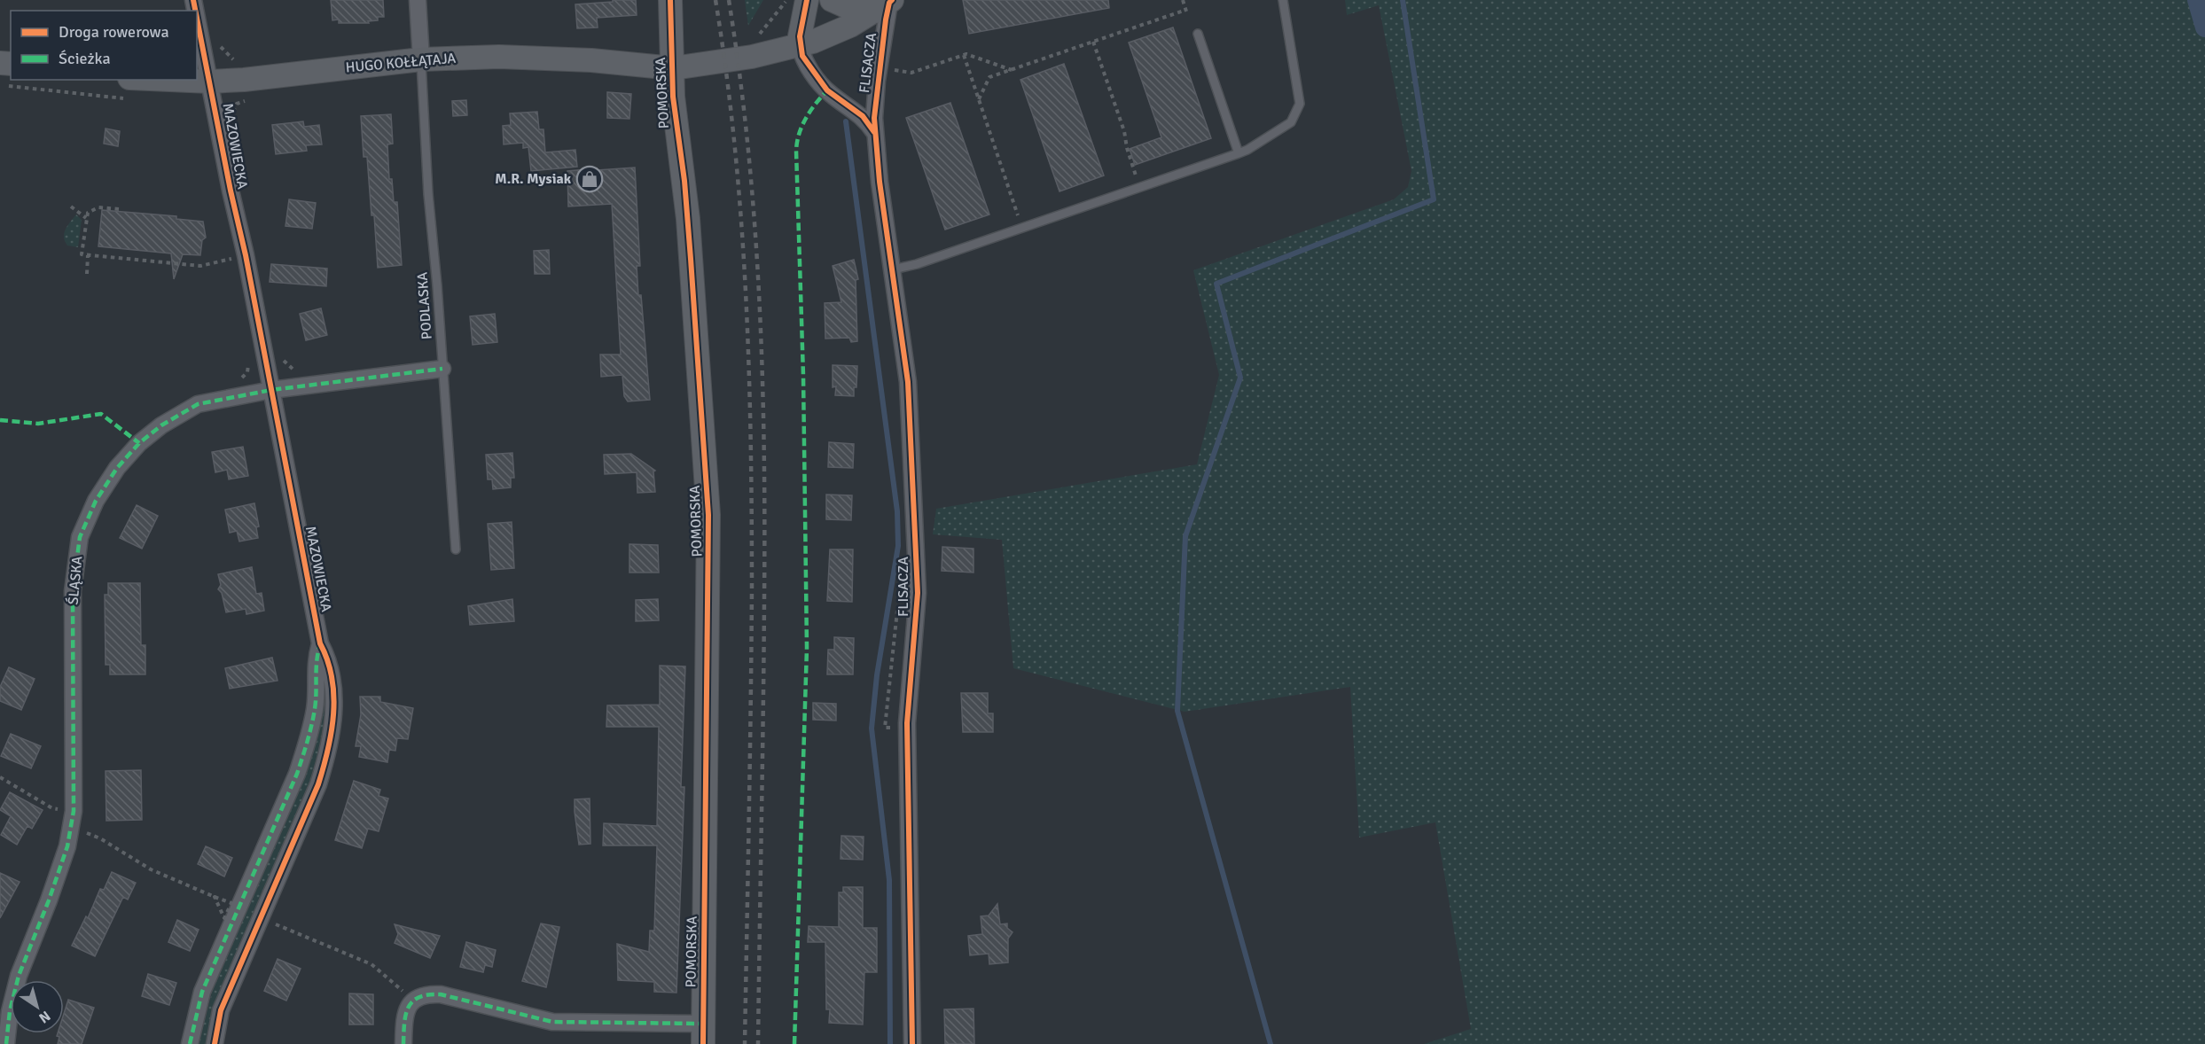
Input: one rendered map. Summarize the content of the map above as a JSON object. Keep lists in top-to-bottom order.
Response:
{
  "streets": {
    "street": [
      "HUGO KOŁŁĄTAJA",
      "FLISACZA",
      "POMORSKA",
      "MAZOWIECKA",
      "ŚLĄSKA"
    ],
    "lane": ["PODLASKA"]
  },
  "crossings": [
    ["HUGO KOŁŁĄTAJA", "FLISACZA"],
    ["HUGO KOŁŁĄTAJA", "POMORSKA"],
    ["HUGO KOŁŁĄTAJA", "MAZOWIECKA"],
    ["HUGO KOŁŁĄTAJA", "PODLASKA"],
    ["MAZOWIECKA", "ŚLĄSKA"],
    ["PODLASKA", "ŚLĄSKA"]
  ],
  "places": {
    "shop": ["M.R. Mysiak"]
  },
  "legend": ["Droga rowerowa", "Ścieżka"],
  "north": "bottom right"
}
